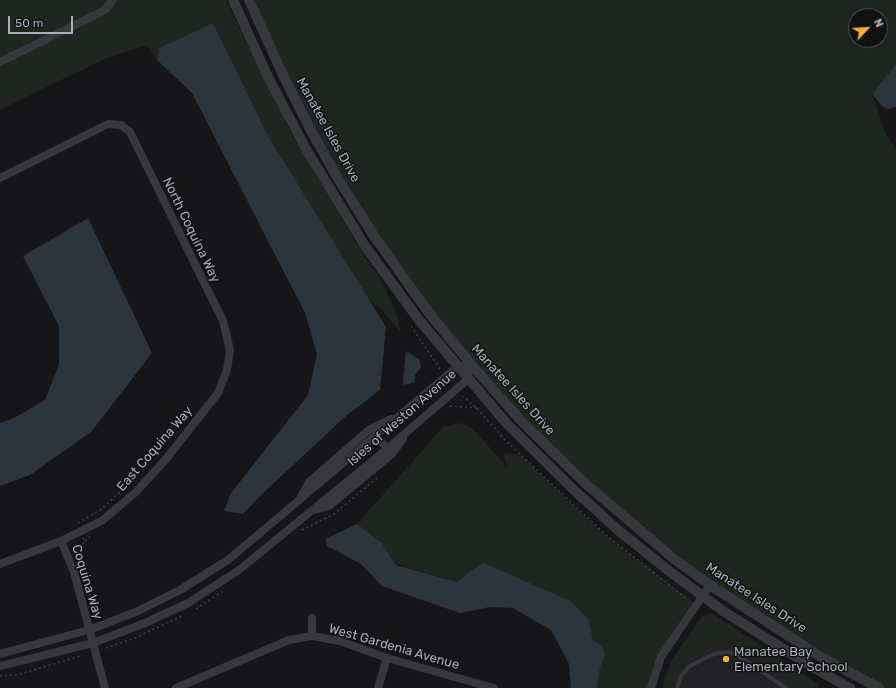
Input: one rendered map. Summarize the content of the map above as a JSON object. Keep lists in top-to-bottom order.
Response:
{
  "streets": {
    "street": [
      "Manatee Isles Drive",
      "North Coquina Way",
      "Isles of Weston Avenue",
      "East Coquina Way",
      "Coquina Way",
      "West Gardenia Avenue"
    ]
  },
  "crossings": [
    ["Manatee Isles Drive", "Isles of Weston Avenue"],
    ["North Coquina Way", "East Coquina Way"],
    ["Isles of Weston Avenue", "Coquina Way"],
    ["East Coquina Way", "Coquina Way"]
  ],
  "places": ["Manatee Bay Elementary School"],
  "scale_bar": "50 m",
  "north": "top right"
}
